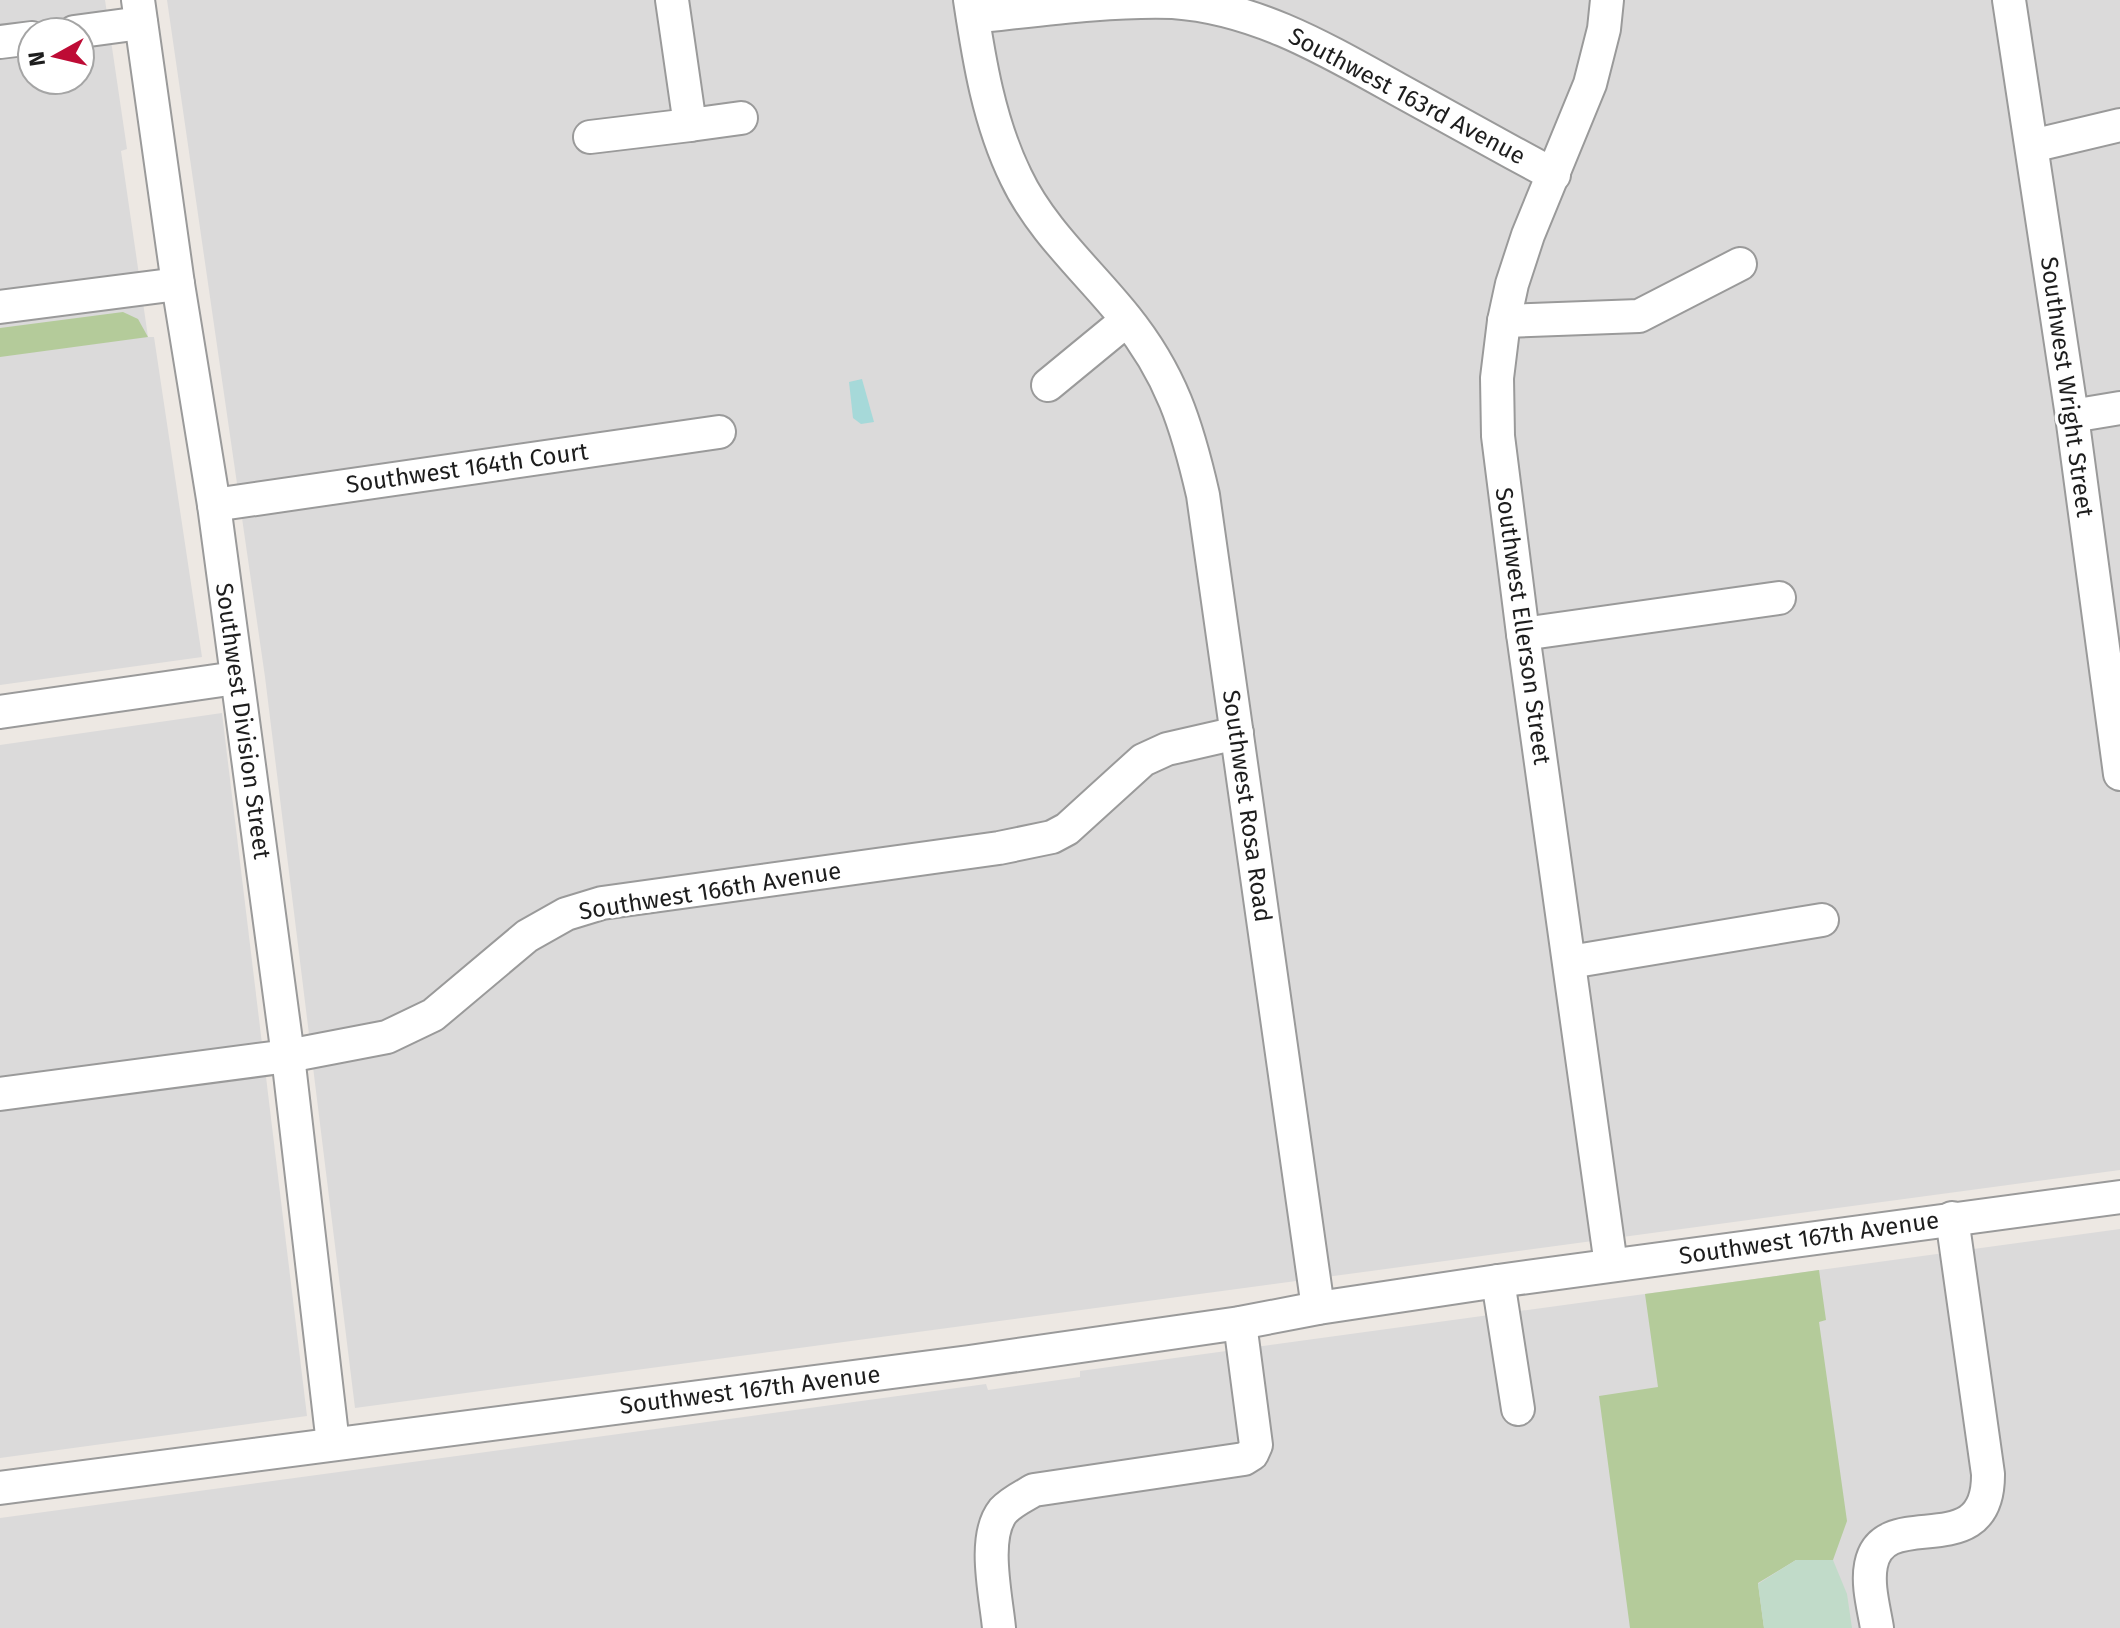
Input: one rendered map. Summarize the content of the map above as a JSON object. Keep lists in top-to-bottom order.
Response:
{
  "streets": {
    "street": [
      "Southwest 163rd Avenue",
      "Southwest Wright Street",
      "Southwest 164th Court",
      "Southwest Ellerson Street",
      "Southwest Division Street",
      "Southwest Rosa Road",
      "Southwest 166th Avenue",
      "Southwest 167th Avenue"
    ]
  },
  "crossings": [
    ["Southwest 163rd Avenue", "Southwest Ellerson Street"],
    ["Southwest 163rd Avenue", "Southwest Rosa Road"],
    ["Southwest 164th Court", "Southwest Division Street"],
    ["Southwest Ellerson Street", "Southwest 167th Avenue"],
    ["Southwest Division Street", "Southwest 166th Avenue"],
    ["Southwest Division Street", "Southwest 167th Avenue"],
    ["Southwest Rosa Road", "Southwest 166th Avenue"],
    ["Southwest Rosa Road", "Southwest 167th Avenue"]
  ],
  "north": "left"
}
